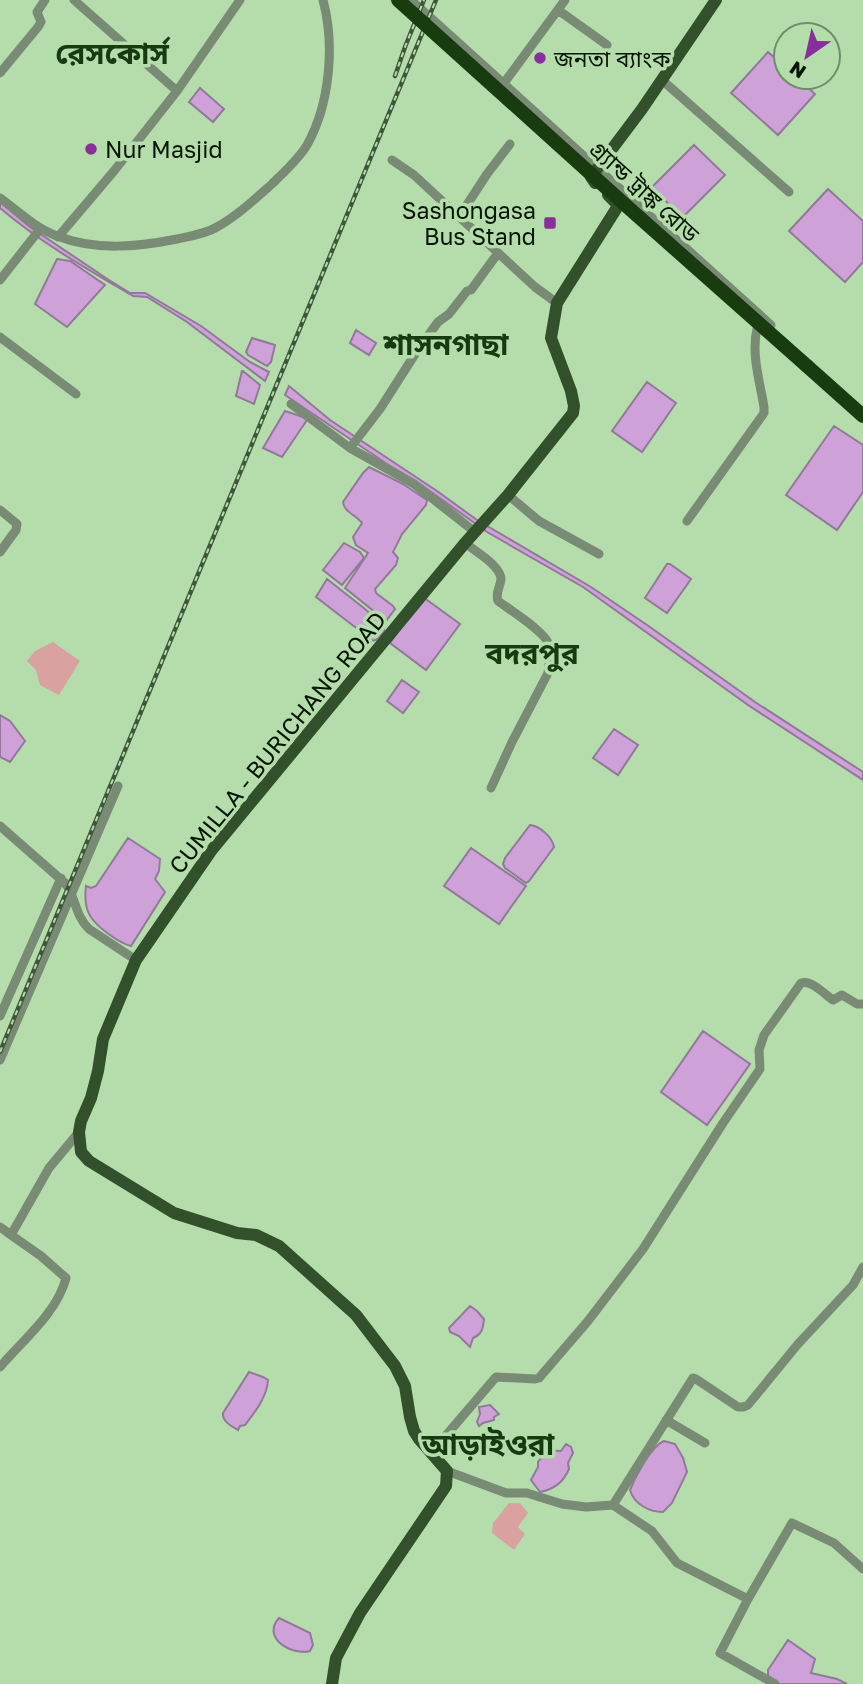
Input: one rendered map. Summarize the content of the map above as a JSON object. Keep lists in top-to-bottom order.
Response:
{
  "streets": {
    "highway": ["গ্র্যান্ড ট্রাঙ্ক রোড"],
    "main road": ["CUMILLA - BURICHANG ROAD"]
  },
  "districts": [
    "রেসকোর্স",
    "শাসনগাছা",
    "বদরপুর",
    "আড়াইওরা"
  ],
  "places": {
    "other": ["জনতা ব্যাংক", "Nur Masjid"],
    "transit": ["Sashongasa Bus Stand"]
  },
  "north": "bottom left"
}
